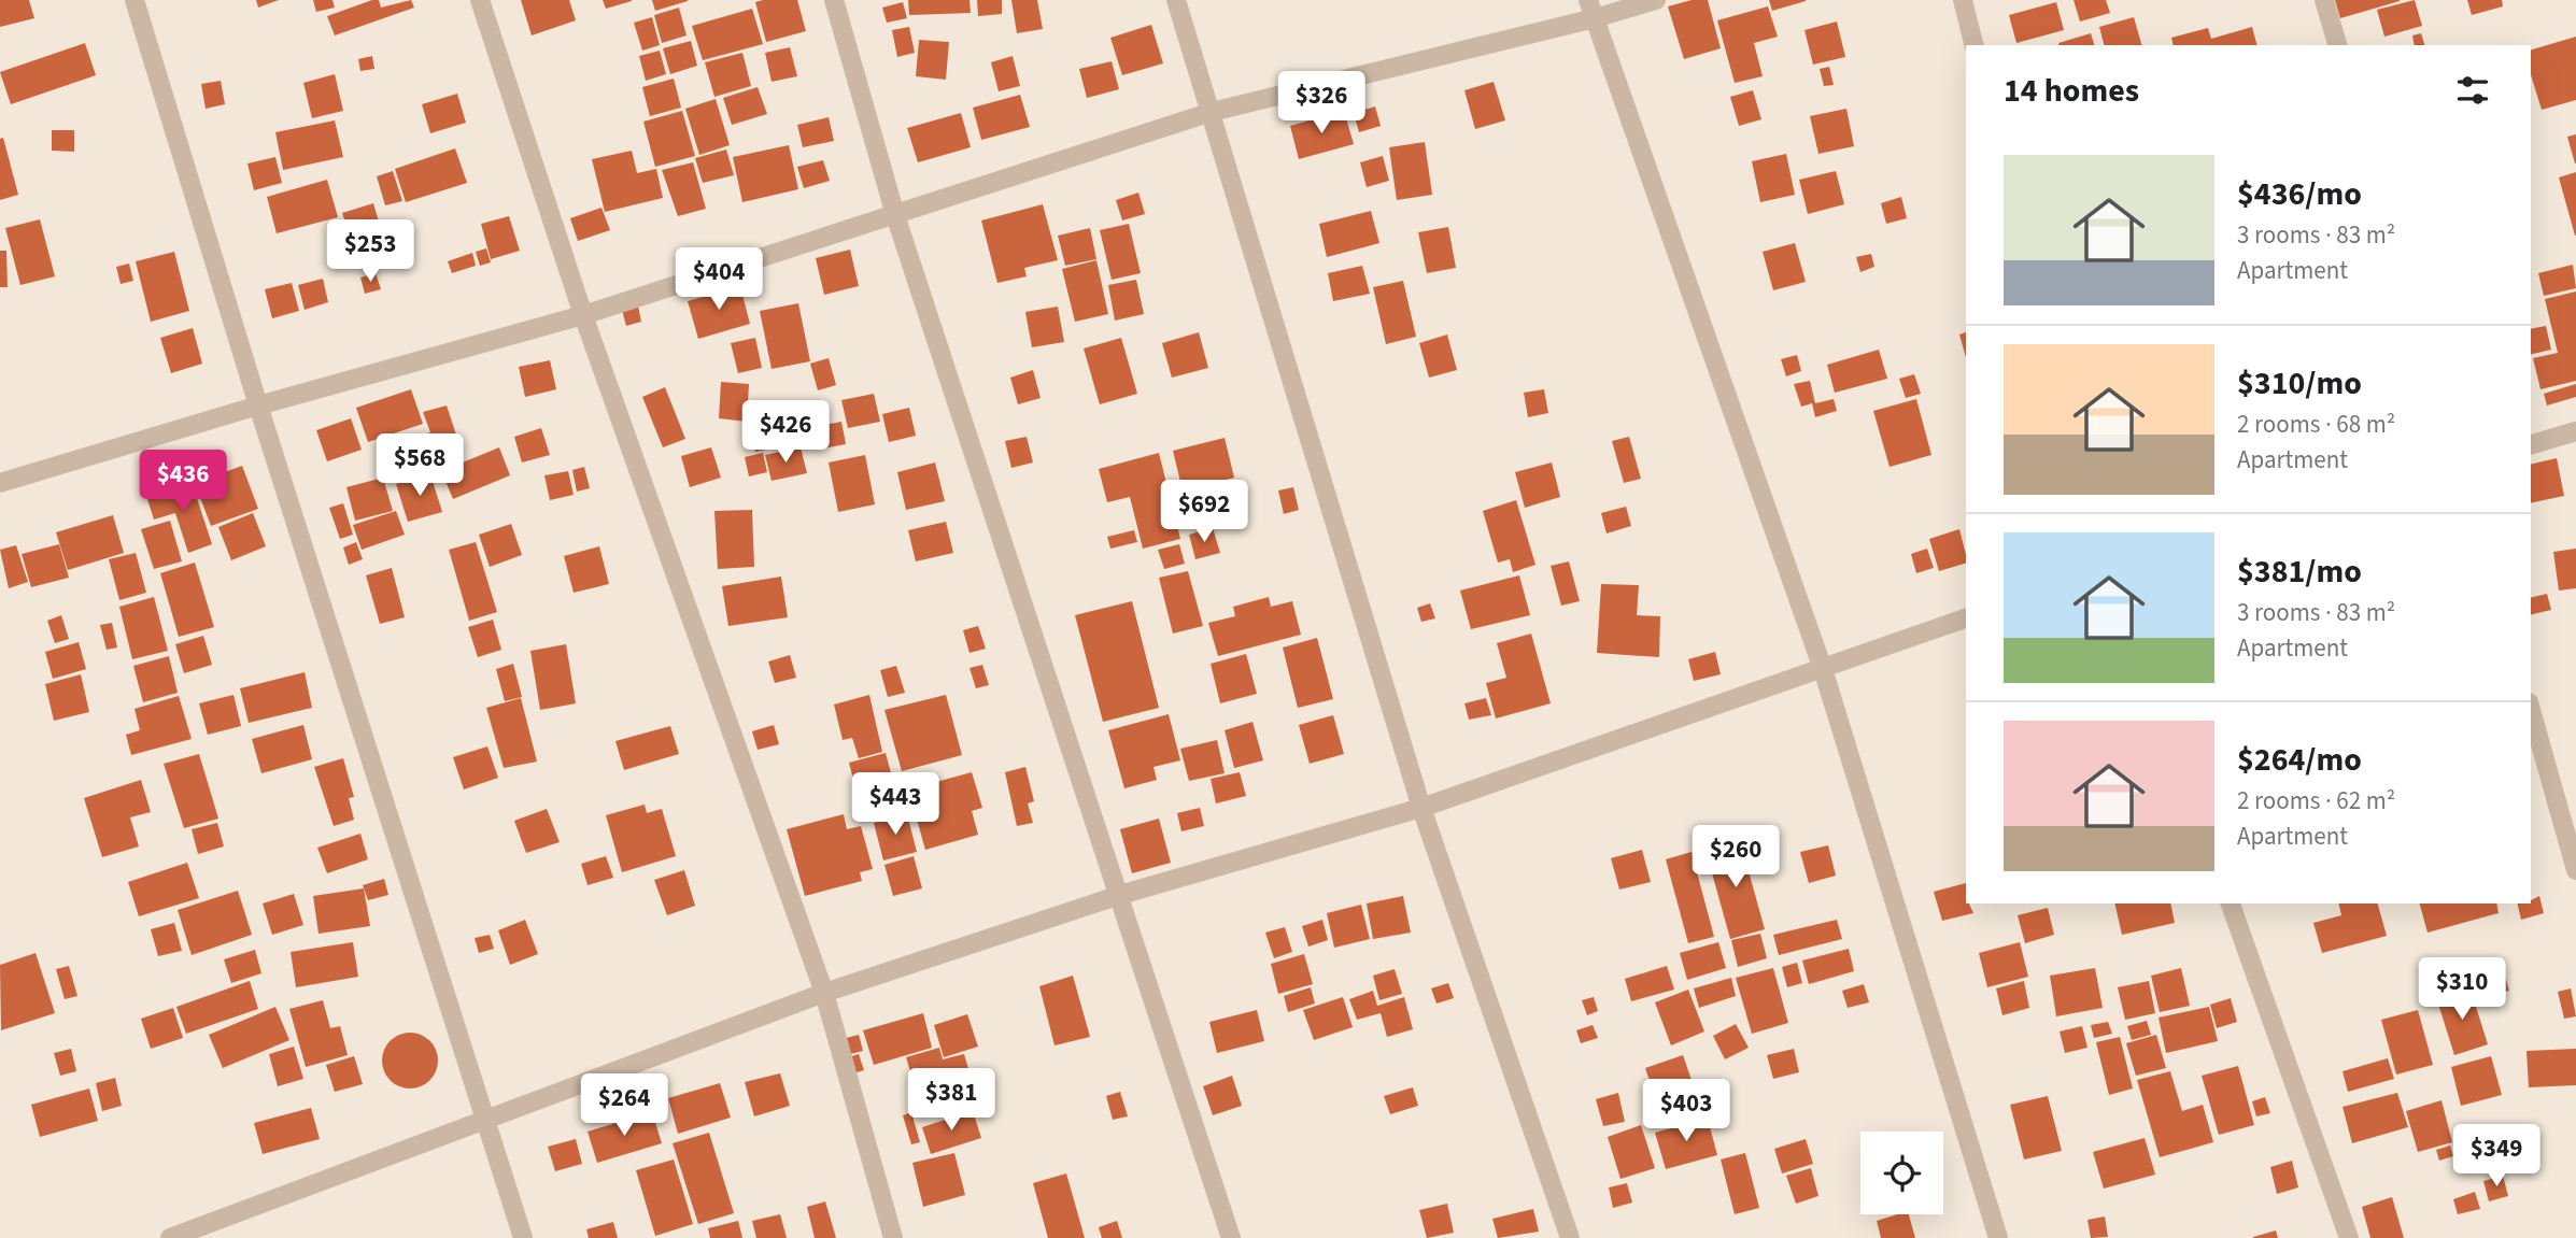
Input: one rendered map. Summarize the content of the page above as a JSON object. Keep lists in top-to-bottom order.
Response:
{
  "page": {
    "heading": "14 homes",
    "price": [
      "$326",
      "$253",
      "$404",
      "$426",
      "$568",
      "$436",
      "$692",
      "$443",
      "$260",
      "$310",
      "$381",
      "$264",
      "$403",
      "$349"
    ],
    "list": [
      {
        "name": "$436/mo",
        "note": "3 rooms · 83 m² · Apartment"
      },
      {
        "name": "$310/mo",
        "note": "2 rooms · 68 m² · Apartment"
      },
      {
        "name": "$381/mo",
        "note": "3 rooms · 83 m² · Apartment"
      },
      {
        "name": "$264/mo",
        "note": "2 rooms · 62 m² · Apartment"
      }
    ]
  }
}
